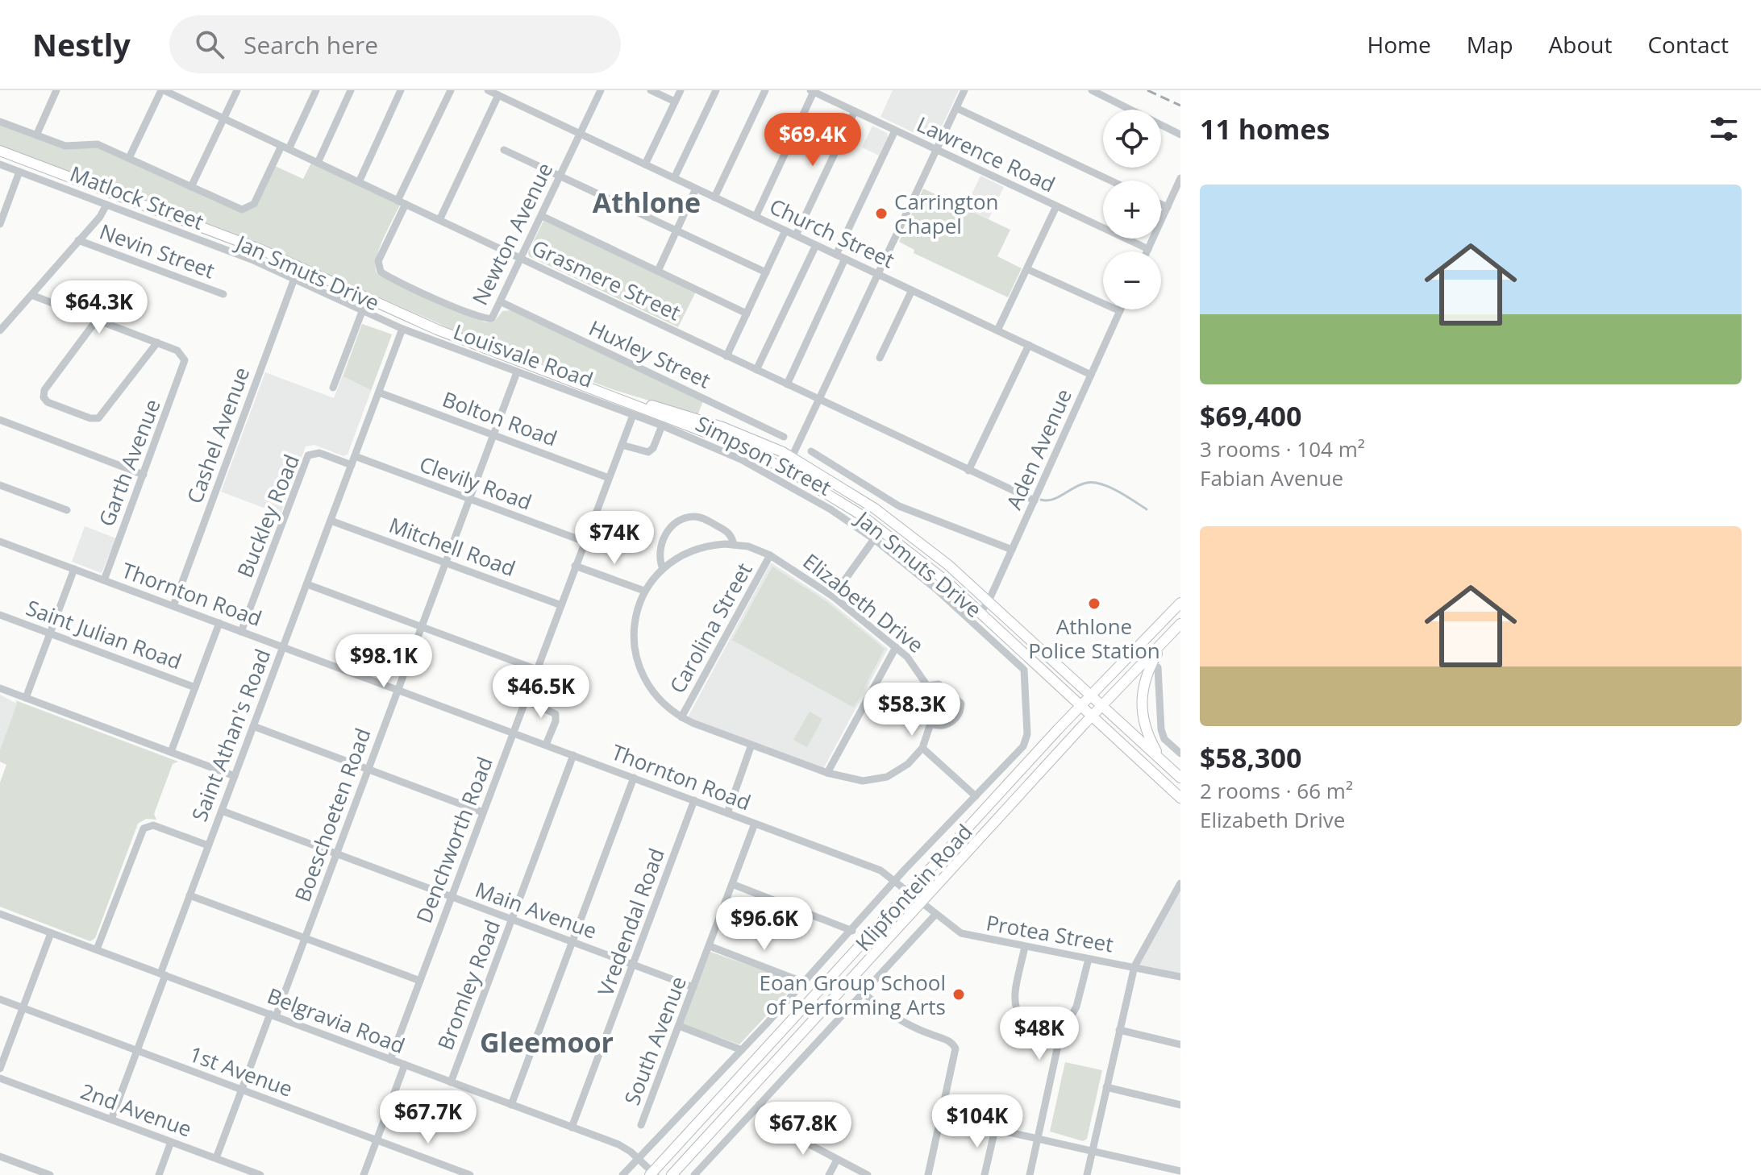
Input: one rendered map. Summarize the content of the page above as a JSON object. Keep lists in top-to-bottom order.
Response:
{
  "streets": {
    "main road": ["Jan Smuts Drive", "Klipfontein Road"],
    "street": [
      "Lawrence Road",
      "Matlock Street",
      "Church Street",
      "Newton Avenue",
      "Nevin Street",
      "Grasmere Street",
      "Huxley Street",
      "Louisvale Road",
      "Bolton Road",
      "Cashel Avenue",
      "Aden Avenue",
      "Simpson Street",
      "Garth Avenue",
      "Clevily Road",
      "Buckley Road",
      "Mitchell Road",
      "Thornton Road",
      "Elizabeth Drive",
      "Carolina Street",
      "Saint Julian Road",
      "Saint Athan's Road",
      "Boeschoeten Road",
      "Denchworth Road",
      "Main Avenue",
      "Vredendal Road",
      "Protea Street",
      "Bromley Road",
      "Belgravia Road",
      "South Avenue",
      "1st Avenue",
      "2nd Avenue"
    ]
  },
  "crossings": [
    ["Matlock Street", "Louisvale Road"],
    ["Matlock Street", "Cashel Avenue"],
    ["Matlock Street", "Saint Athan's Road"],
    ["Church Street", "Newton Avenue"],
    ["Church Street", "Aden Avenue"],
    ["Newton Avenue", "Grasmere Street"],
    ["Newton Avenue", "Huxley Street"],
    ["Jan Smuts Drive", "Aden Avenue"],
    ["Jan Smuts Drive", "Klipfontein Road"],
    ["Grasmere Street", "Aden Avenue"],
    ["Louisvale Road", "Simpson Street"],
    ["Louisvale Road", "Saint Athan's Road"],
    ["Louisvale Road", "Boeschoeten Road"],
    ["Louisvale Road", "Denchworth Road"],
    ["Bolton Road", "Saint Athan's Road"],
    ["Bolton Road", "Boeschoeten Road"],
    ["Bolton Road", "Denchworth Road"],
    ["Cashel Avenue", "Thornton Road"],
    ["Simpson Street", "Thornton Road"],
    ["Simpson Street", "Denchworth Road"],
    ["Simpson Street", "Belgravia Road"],
    ["Garth Avenue", "Thornton Road"],
    ["Clevily Road", "Saint Athan's Road"],
    ["Clevily Road", "Boeschoeten Road"],
    ["Clevily Road", "Denchworth Road"],
    ["Buckley Road", "Thornton Road"],
    ["Buckley Road", "Saint Athan's Road"],
    ["Mitchell Road", "Saint Athan's Road"],
    ["Mitchell Road", "Boeschoeten Road"],
    ["Mitchell Road", "Denchworth Road"],
    ["Thornton Road", "Saint Athan's Road"],
    ["Thornton Road", "Boeschoeten Road"],
    ["Thornton Road", "Denchworth Road"],
    ["Thornton Road", "Klipfontein Road"],
    ["Thornton Road", "Vredendal Road"],
    ["Thornton Road", "Protea Street"],
    ["Thornton Road", "Bromley Road"],
    ["Thornton Road", "South Avenue"],
    ["Elizabeth Drive", "Carolina Street"],
    ["Saint Athan's Road", "Main Avenue"],
    ["Saint Athan's Road", "Belgravia Road"],
    ["Saint Athan's Road", "1st Avenue"],
    ["Saint Athan's Road", "2nd Avenue"],
    ["Boeschoeten Road", "Main Avenue"],
    ["Boeschoeten Road", "Belgravia Road"],
    ["Boeschoeten Road", "1st Avenue"],
    ["Boeschoeten Road", "2nd Avenue"],
    ["Denchworth Road", "Main Avenue"],
    ["Denchworth Road", "Belgravia Road"],
    ["Klipfontein Road", "Protea Street"],
    ["Klipfontein Road", "Belgravia Road"],
    ["Main Avenue", "Vredendal Road"],
    ["Main Avenue", "Bromley Road"],
    ["Main Avenue", "South Avenue"],
    ["Vredendal Road", "Belgravia Road"],
    ["Bromley Road", "Belgravia Road"]
  ],
  "districts": ["Athlone", "Gleemoor"],
  "places": ["Carrington Chapel", "Athlone Police Station", "Eoan Group School of Performing Arts"],
  "page": {
    "header": "Nestly",
    "search": "Search here",
    "nav": [
      "Home",
      "Map",
      "About",
      "Contact"
    ],
    "heading": "11 homes",
    "map_buttons": ["+", "−"],
    "price": [
      "$69.4K",
      "$64.3K",
      "$74K",
      "$98.1K",
      "$46.5K",
      "$58.3K",
      "$96.6K",
      "$48K",
      "$67.7K",
      "$104K",
      "$67.8K"
    ],
    "list": [
      {
        "name": "$69,400",
        "note": "3 rooms · 104 m² · Fabian Avenue"
      },
      {
        "name": "$58,300",
        "note": "2 rooms · 66 m² · Elizabeth Drive"
      }
    ]
  }
}
